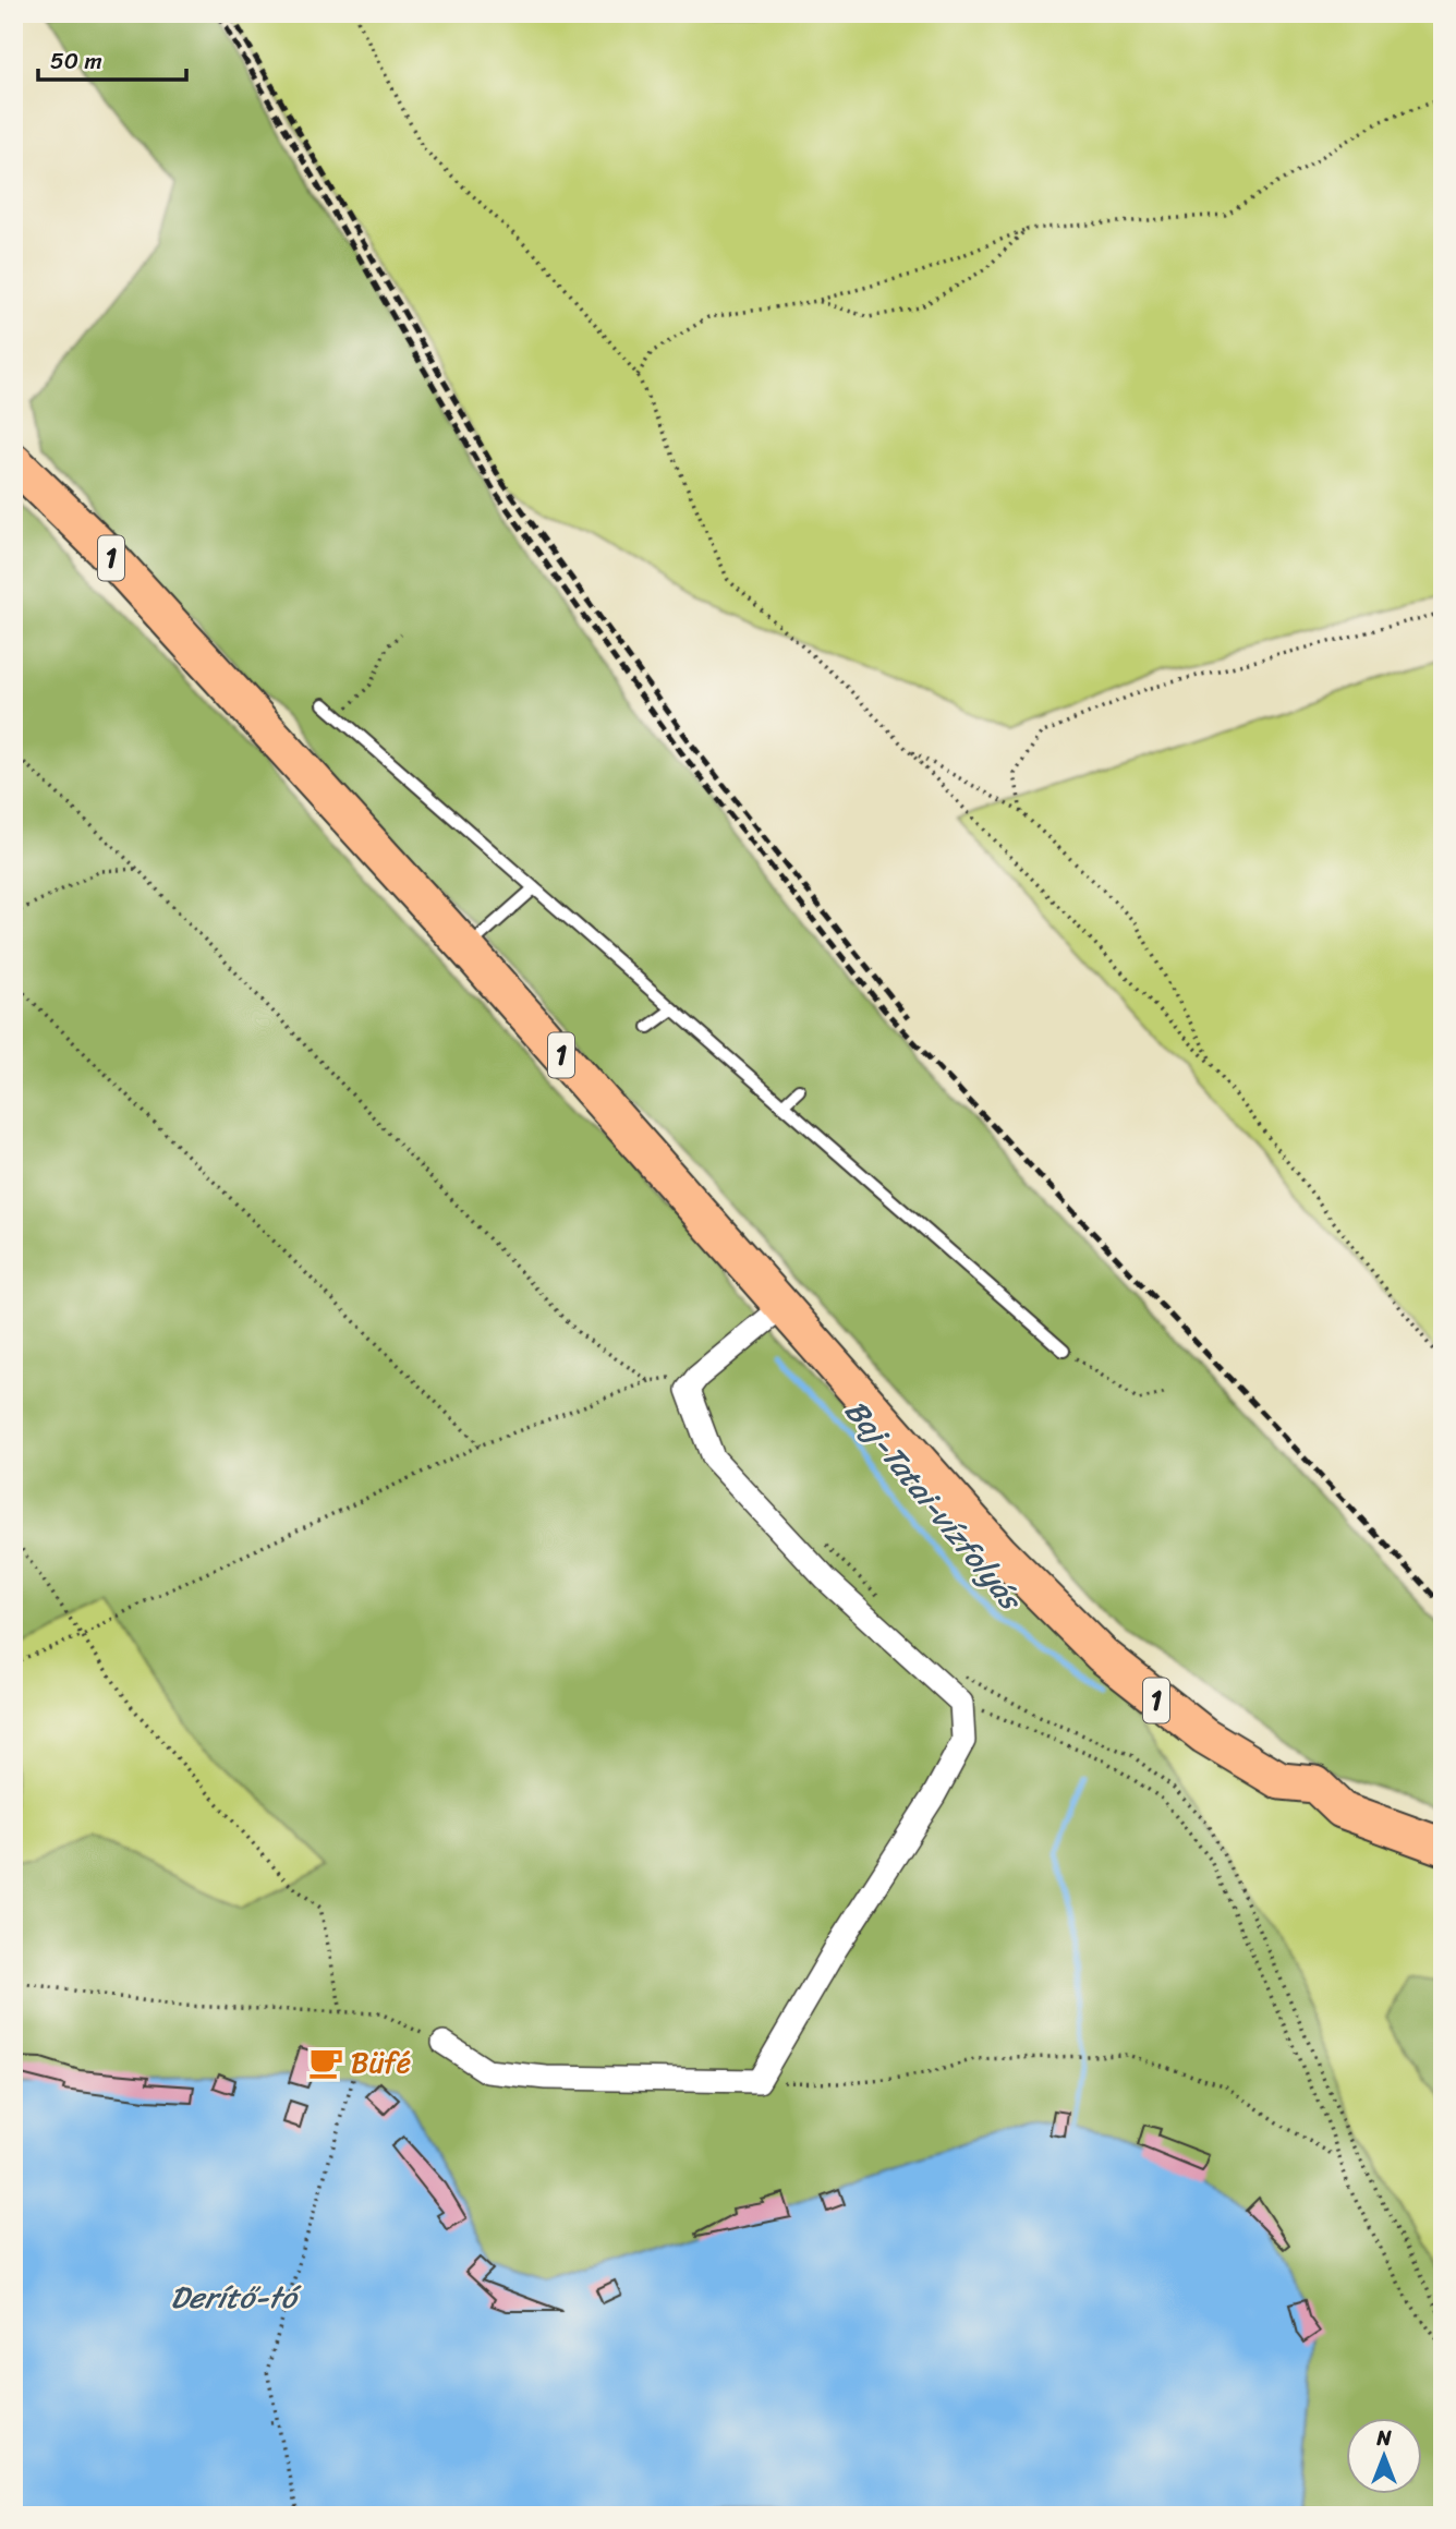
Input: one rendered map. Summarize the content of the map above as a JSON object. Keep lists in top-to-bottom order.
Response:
{
  "streets": {
    "main road": ["1"]
  },
  "water": ["Baj-Tatai-vízfolyás", "Derítő-tó"],
  "places": {
    "cafe": ["Büfé"]
  },
  "scale_bar": "50 m",
  "north": "top"
}
